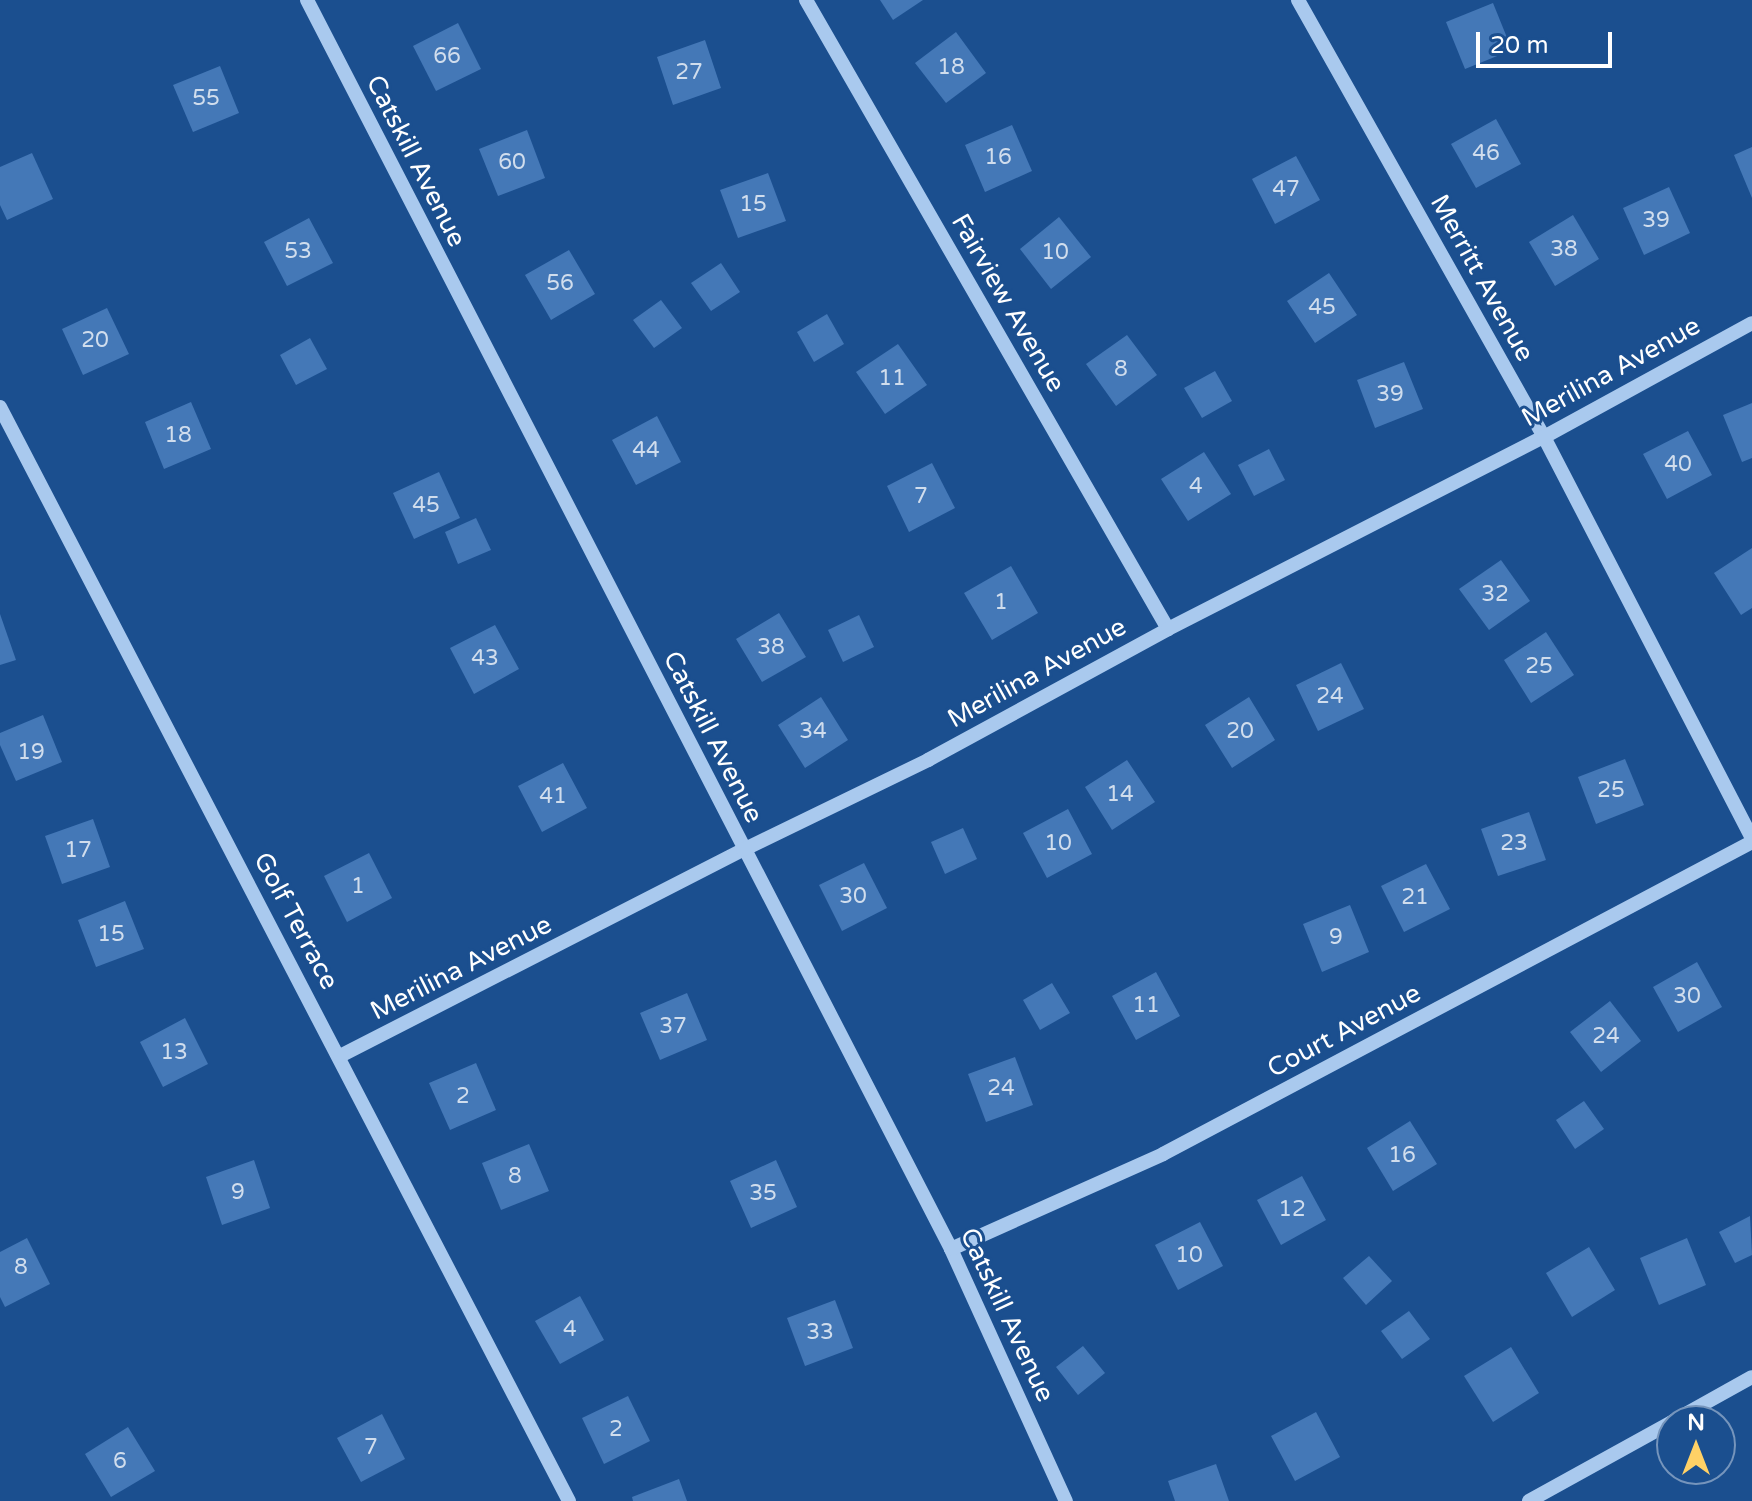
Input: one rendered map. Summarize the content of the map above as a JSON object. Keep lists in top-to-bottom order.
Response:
{
  "streets": {
    "street": [
      "Catskill Avenue",
      "Merritt Avenue",
      "Fairview Avenue",
      "Merilina Avenue",
      "Golf Terrace",
      "Court Avenue"
    ]
  },
  "crossings": [
    ["Catskill Avenue", "Merilina Avenue"],
    ["Catskill Avenue", "Court Avenue"],
    ["Merritt Avenue", "Merilina Avenue"],
    ["Merritt Avenue", "Court Avenue"],
    ["Fairview Avenue", "Merilina Avenue"],
    ["Merilina Avenue", "Golf Terrace"]
  ],
  "house_numbers": [
    "66",
    "18",
    "27",
    "55",
    "46",
    "16",
    "60",
    "47",
    "15",
    "39",
    "38",
    "53",
    "10",
    "56",
    "45",
    "20",
    "8",
    "11",
    "39",
    "18",
    "44",
    "40",
    "4",
    "7",
    "45",
    "32",
    "1",
    "38",
    "43",
    "25",
    "24",
    "34",
    "20",
    "19",
    "25",
    "14",
    "41",
    "10",
    "23",
    "17",
    "1",
    "30",
    "21",
    "15",
    "9",
    "30",
    "11",
    "37",
    "24",
    "13",
    "24",
    "2",
    "16",
    "8",
    "9",
    "35",
    "12",
    "10",
    "8",
    "4",
    "33",
    "2",
    "7",
    "6"
  ],
  "scale_bar": "20 m",
  "north": "top"
}
